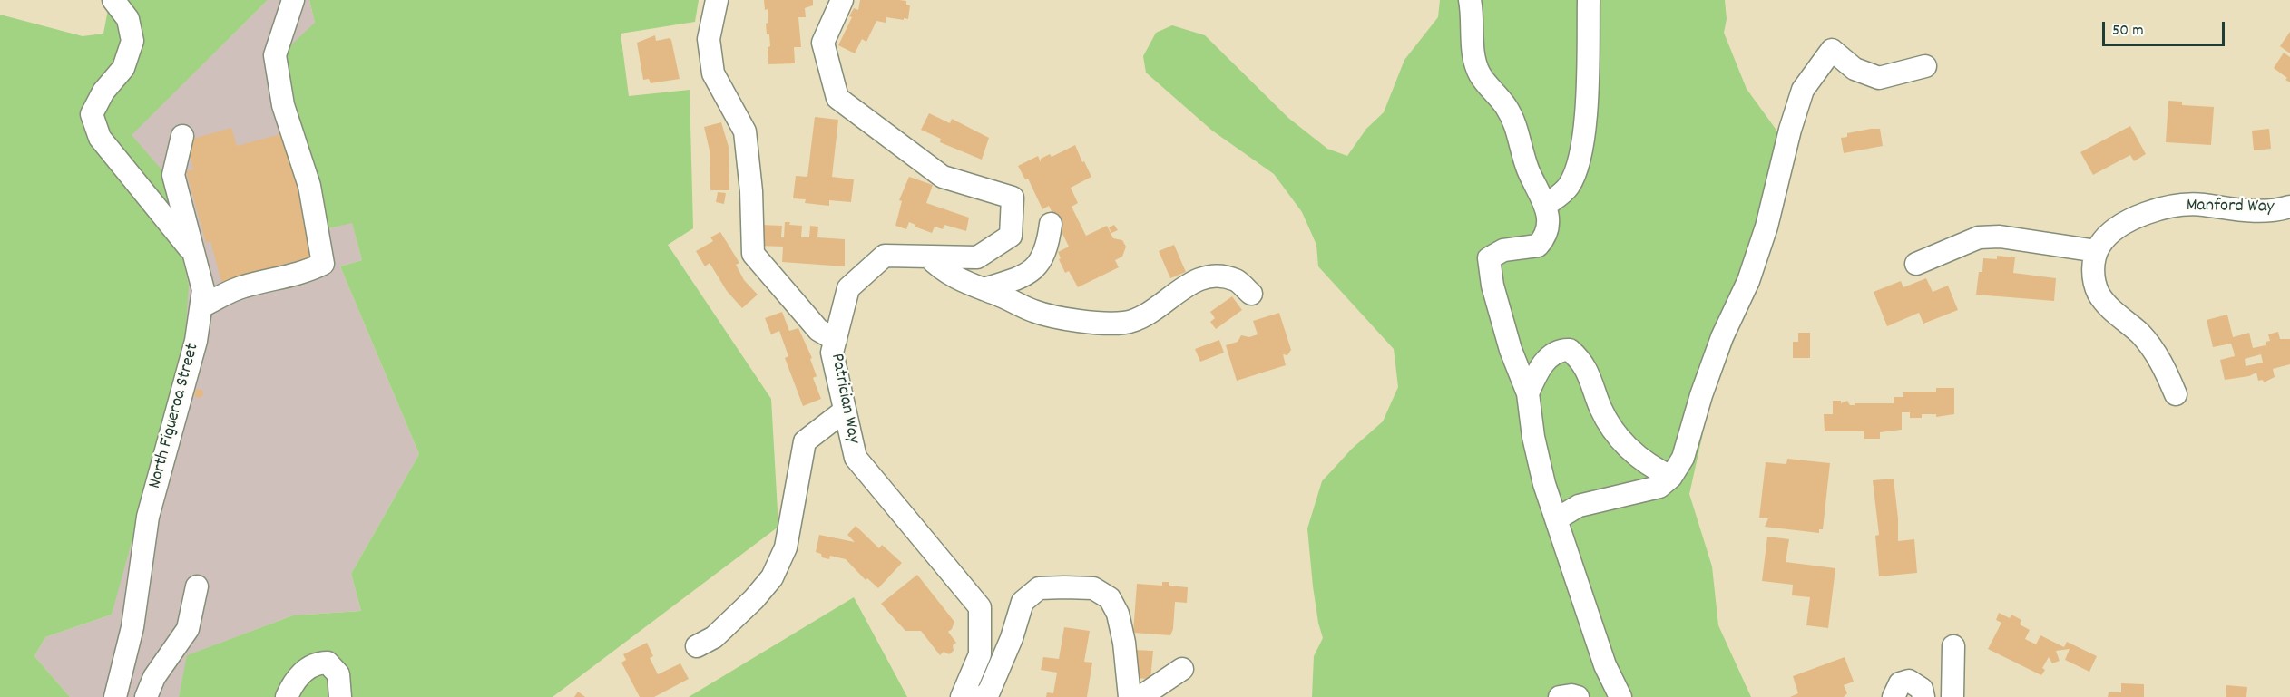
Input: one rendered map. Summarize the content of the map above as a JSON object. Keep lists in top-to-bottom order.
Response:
{
  "streets": {
    "street": ["Manford Way", "Patrician Way", "North Figueroa Street"]
  },
  "scale_bar": "50 m"
}
